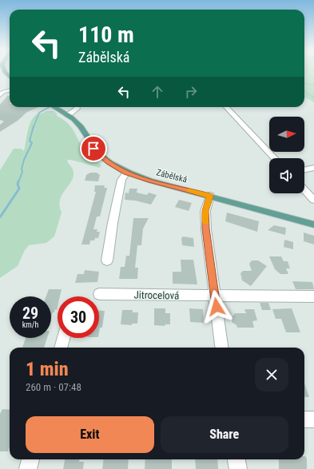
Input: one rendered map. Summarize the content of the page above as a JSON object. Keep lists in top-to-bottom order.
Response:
{
  "streets": {
    "main road": ["Zábělská"],
    "street": ["Jitrocelová"]
  },
  "north": "right",
  "page": {
    "turn": ["110 m", "Zábělská"],
    "speed": "29 km/h",
    "limit": "30",
    "heading": ["1 min", "260 m · 07:48"],
    "buttons": ["Exit", "Share"]
  }
}
